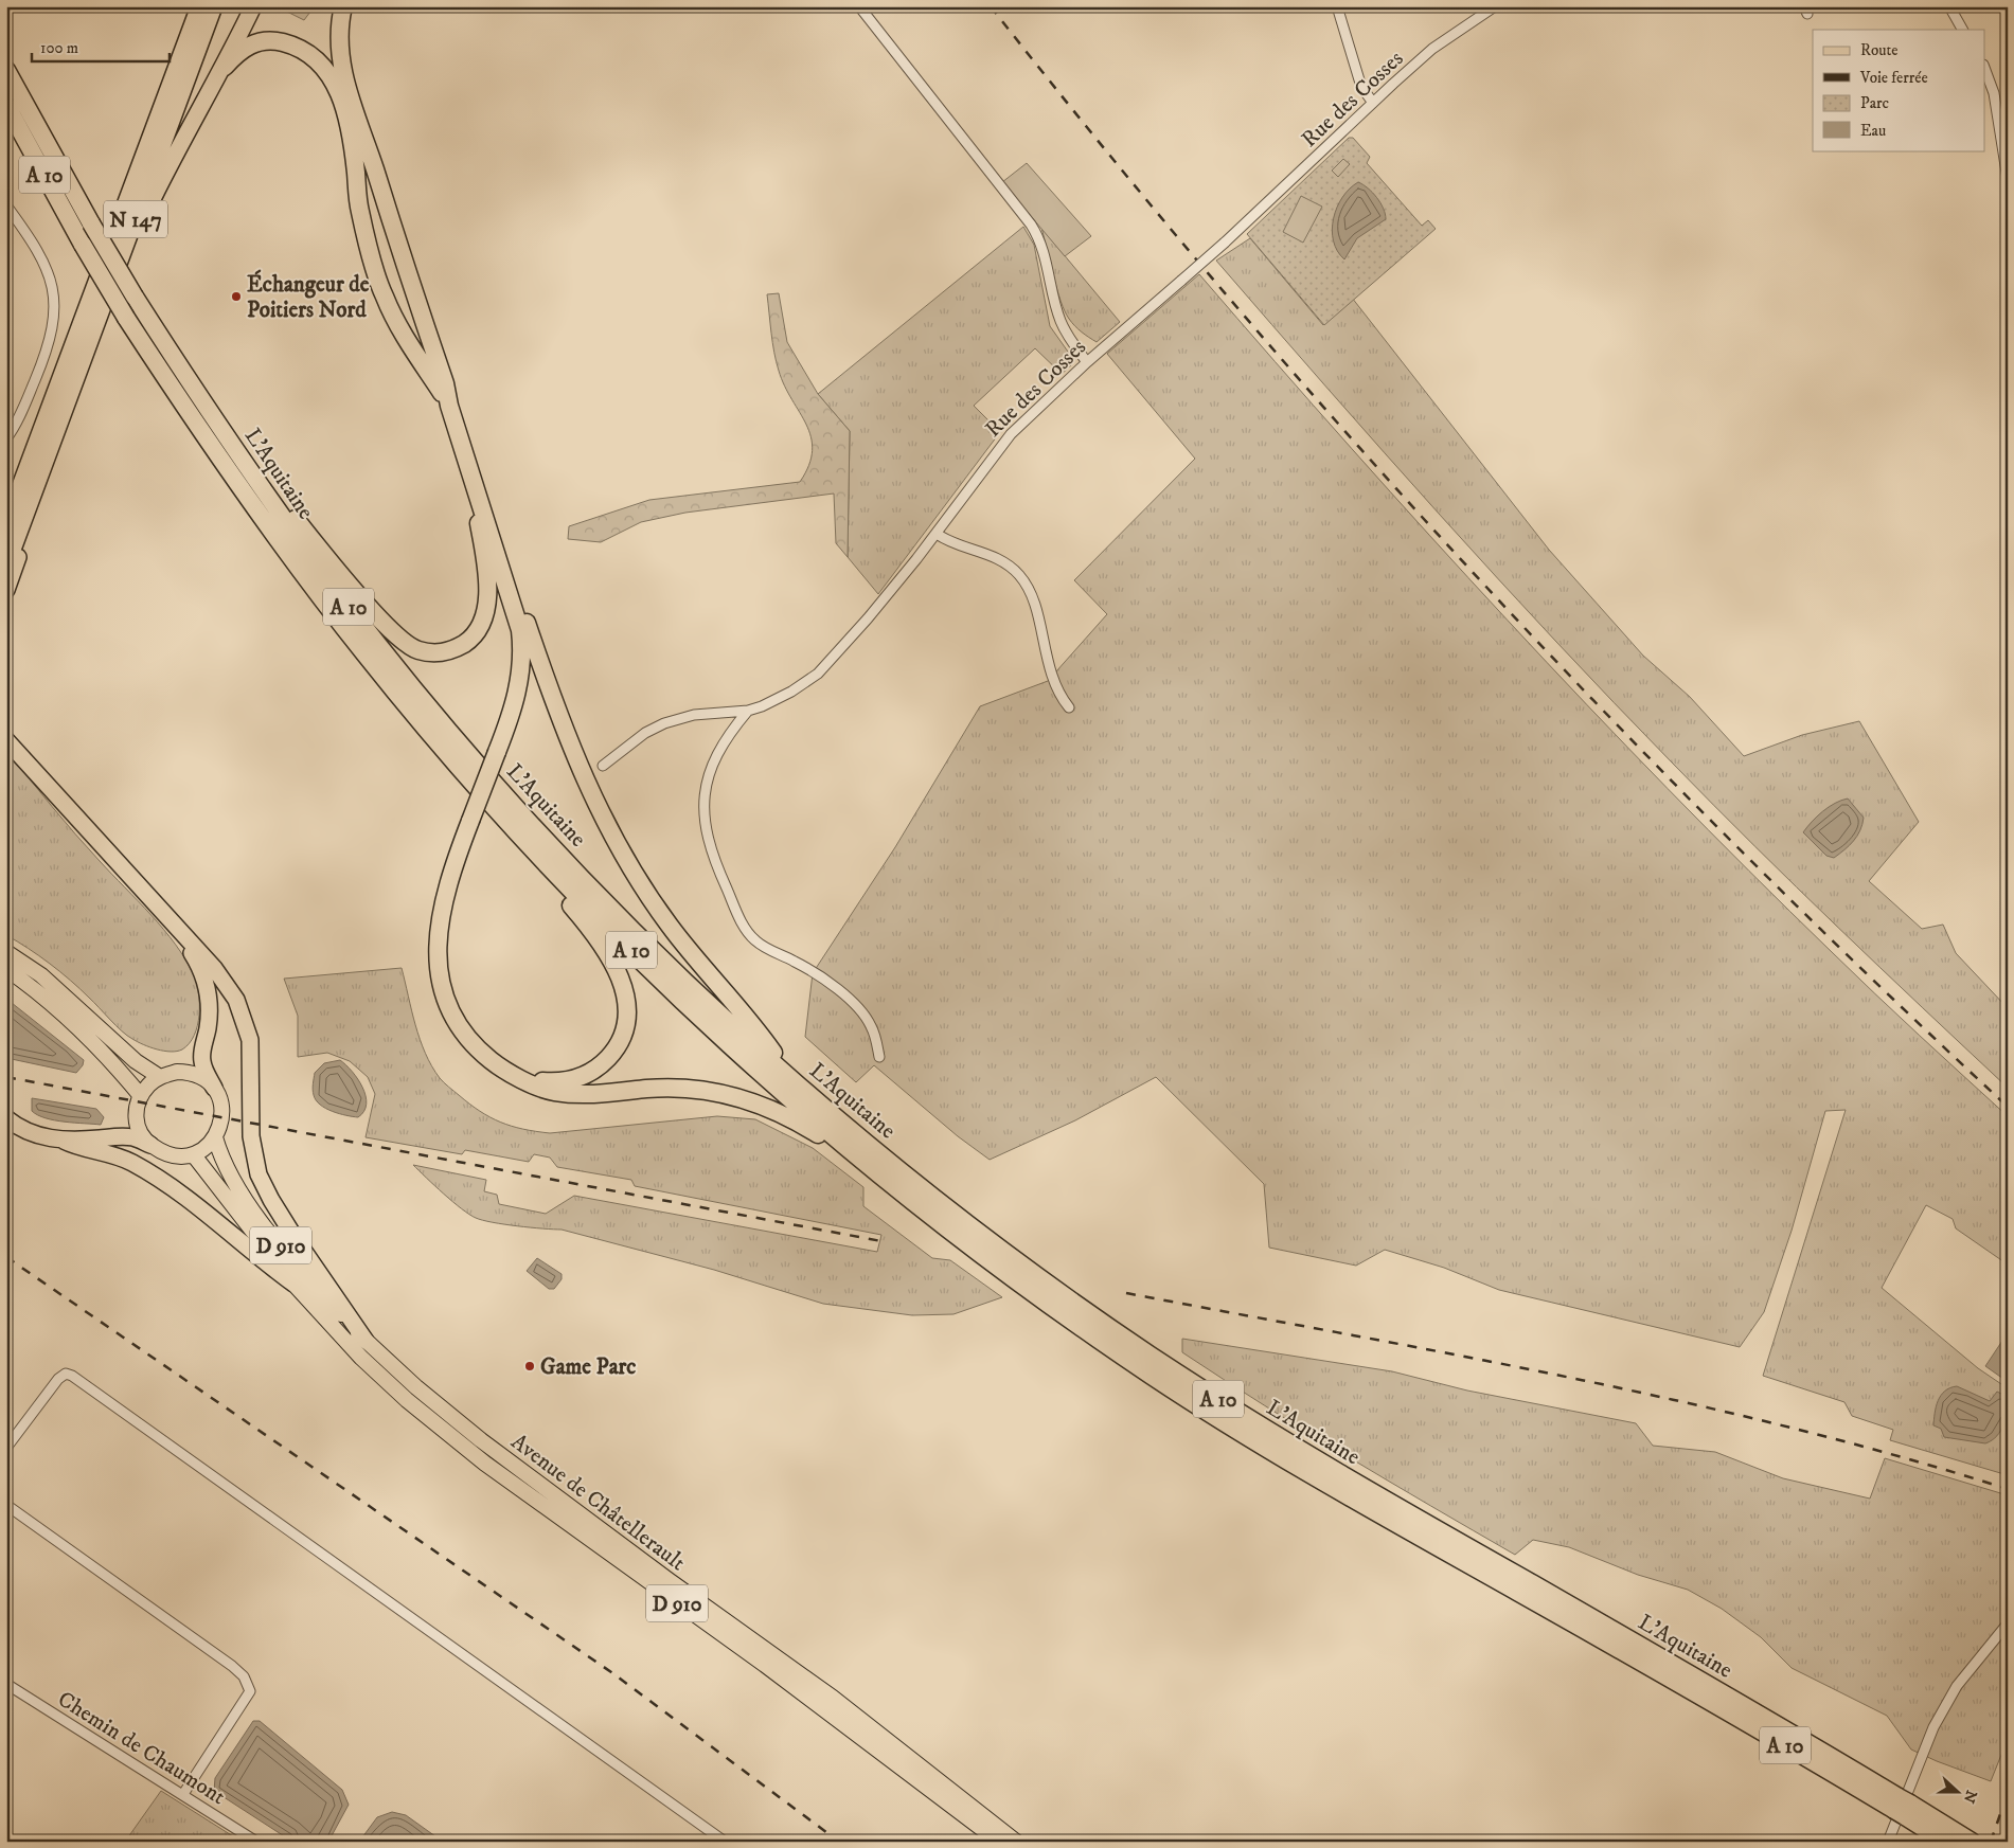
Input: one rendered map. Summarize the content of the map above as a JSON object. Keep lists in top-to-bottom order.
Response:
{
  "streets": {
    "highway": ["A 10", "N 147", "L'Aquitaine"],
    "main road": ["D 910", "Avenue de Châtellerault"],
    "street": ["Rue des Cosses", "Chemin de Chaumont"]
  },
  "crossings": [
    ["A 10", "L'Aquitaine"]
  ],
  "places": ["Échangeur de Poitiers Nord", "Game Parc"],
  "legend": [
    "Route",
    "Voie ferrée",
    "Parc",
    "Eau"
  ],
  "scale_bar": "100 m",
  "north": "right"
}
